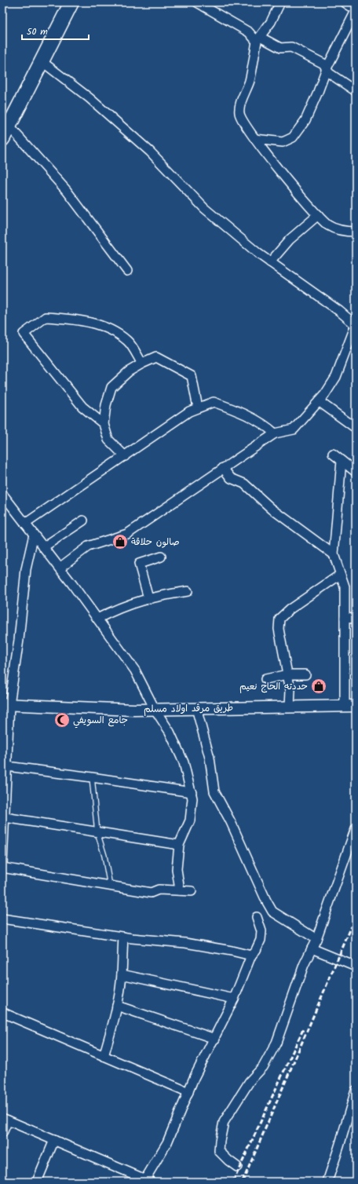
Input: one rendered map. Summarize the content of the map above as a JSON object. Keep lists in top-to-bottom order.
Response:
{
  "streets": {
    "street": ["طريق مرقد اولاد مسلم"]
  },
  "places": {
    "shop": ["صالون حلاقة", "حددته الحاج نعيم"],
    "mosque": ["جامع السويفي"]
  },
  "scale_bar": "50 m"
}
